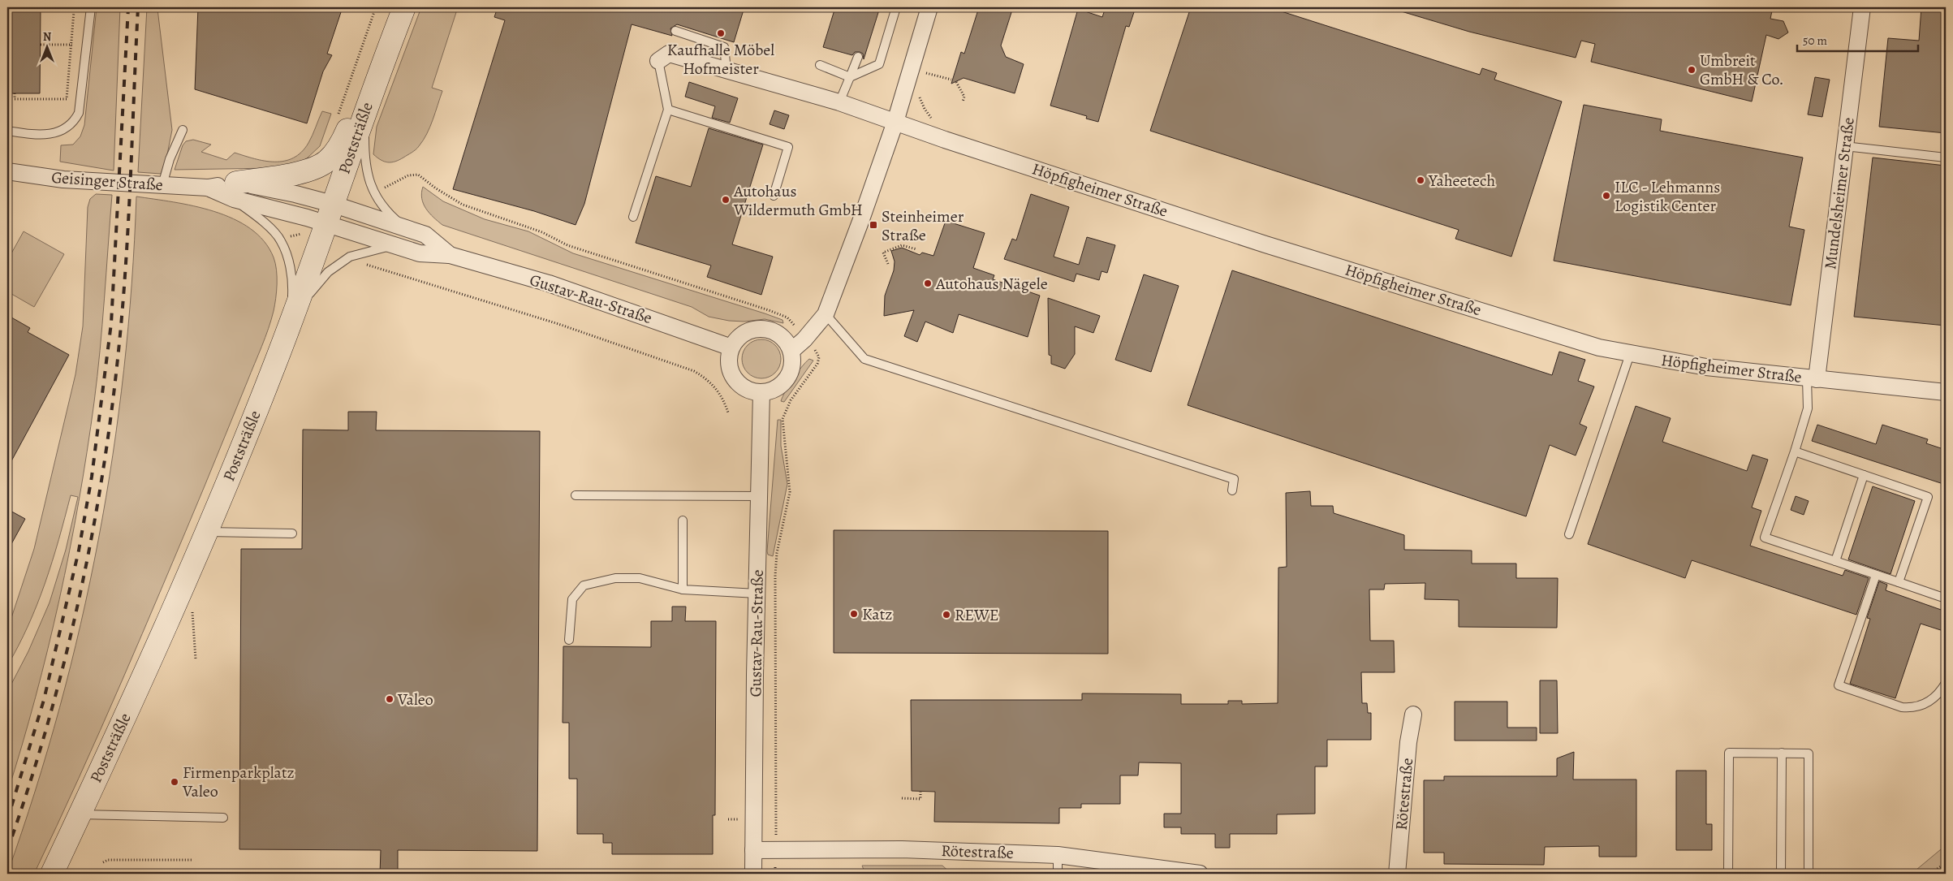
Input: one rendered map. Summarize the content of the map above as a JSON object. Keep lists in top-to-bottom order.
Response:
{
  "streets": {
    "main road": ["Poststräßle"],
    "street": [
      "Geisinger Straße",
      "Höpfigheimer Straße",
      "Mundelsheimer Straße",
      "Gustav-Rau-Straße",
      "Rötestraße"
    ]
  },
  "crossings": [
    ["Poststräßle", "Geisinger Straße"],
    ["Poststräßle", "Gustav-Rau-Straße"],
    ["Geisinger Straße", "Gustav-Rau-Straße"],
    ["Höpfigheimer Straße", "Mundelsheimer Straße"],
    ["Gustav-Rau-Straße", "Rötestraße"]
  ],
  "places": {
    "other": [
      "Kaufhalle Möbel Hofmeister",
      "Umbreit GmbH & Co.",
      "Yaheetech",
      "ILC - Lehmanns Logistik Center",
      "Autohaus Wildermuth GmbH",
      "Autohaus Nägele",
      "Katz",
      "REWE",
      "Valeo",
      "Firmenparkplatz Valeo"
    ],
    "transit": ["Steinheimer Straße"]
  },
  "scale_bar": "50 m",
  "north": "top"
}
